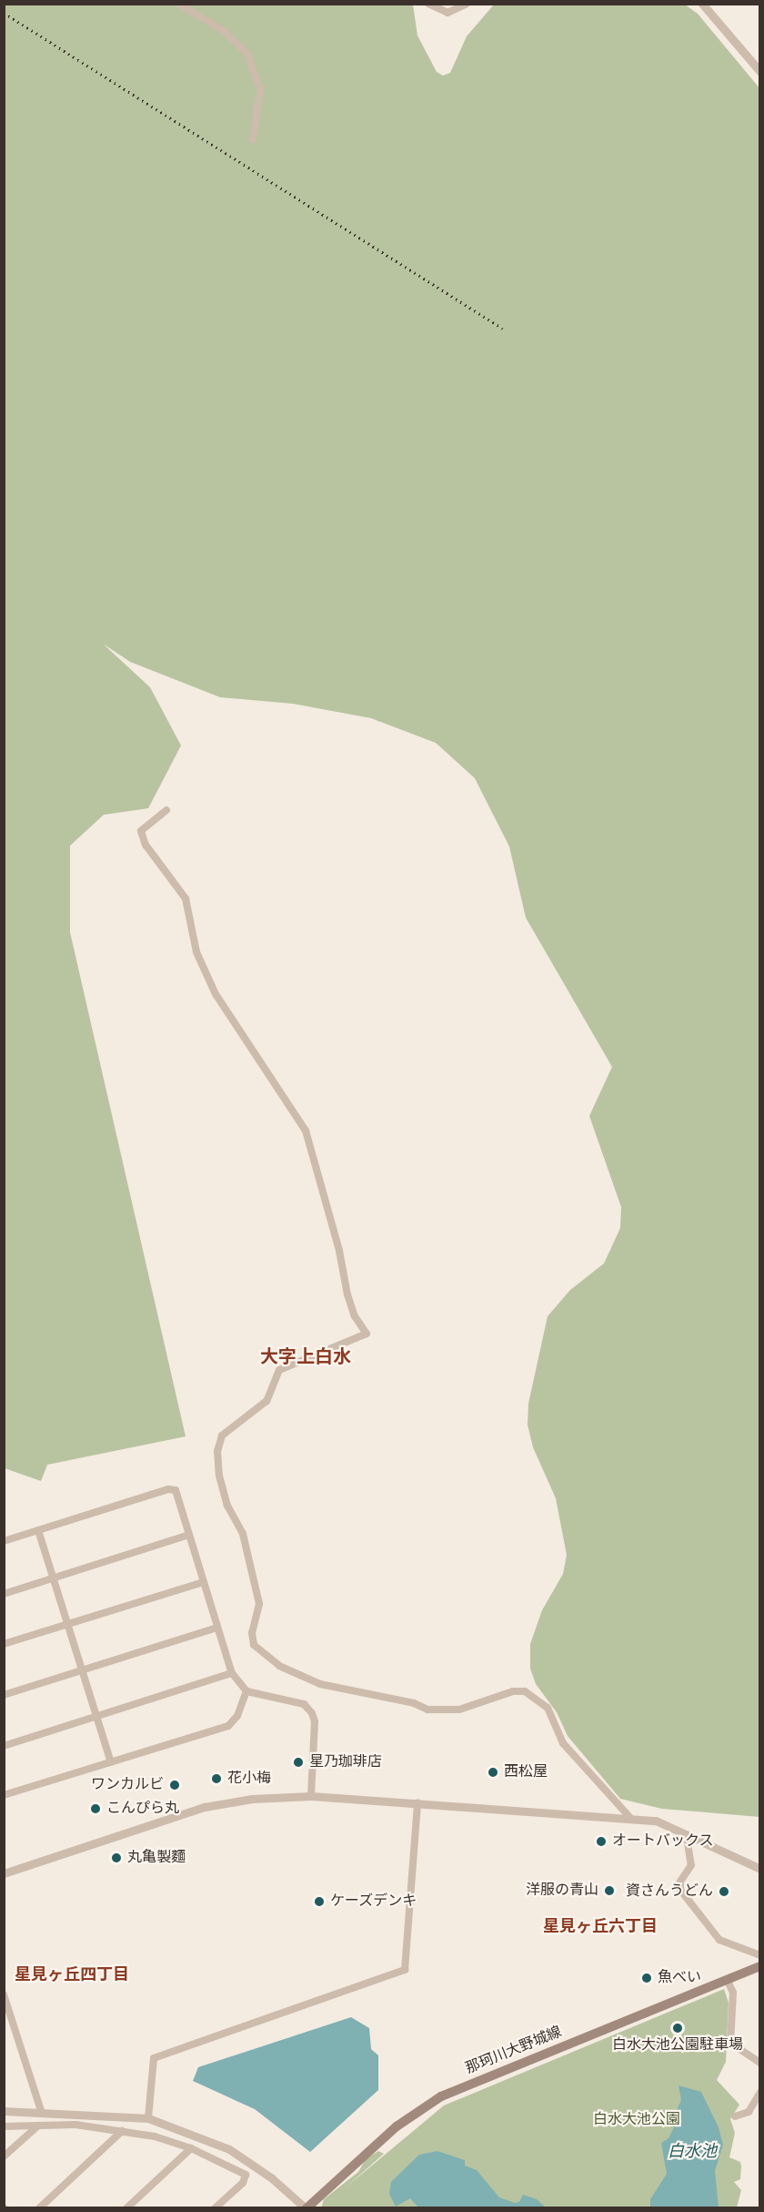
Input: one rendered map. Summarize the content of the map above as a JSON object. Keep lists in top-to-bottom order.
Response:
{
  "streets": {
    "main road": ["那珂川大野城線"]
  },
  "districts": ["大字上白水", "星見ヶ丘六丁目", "星見ヶ丘四丁目"],
  "water": ["白水池"],
  "parks": ["白水大池公園"],
  "places": [
    "星乃珈琲店",
    "西松屋",
    "花小梅",
    "ワンカルビ",
    "こんぴら丸",
    "オートバックス",
    "丸亀製麵",
    "洋服の青山",
    "資さんうどん",
    "ケーズデンキ",
    "魚べい",
    "白水大池公園駐車場"
  ]
}
